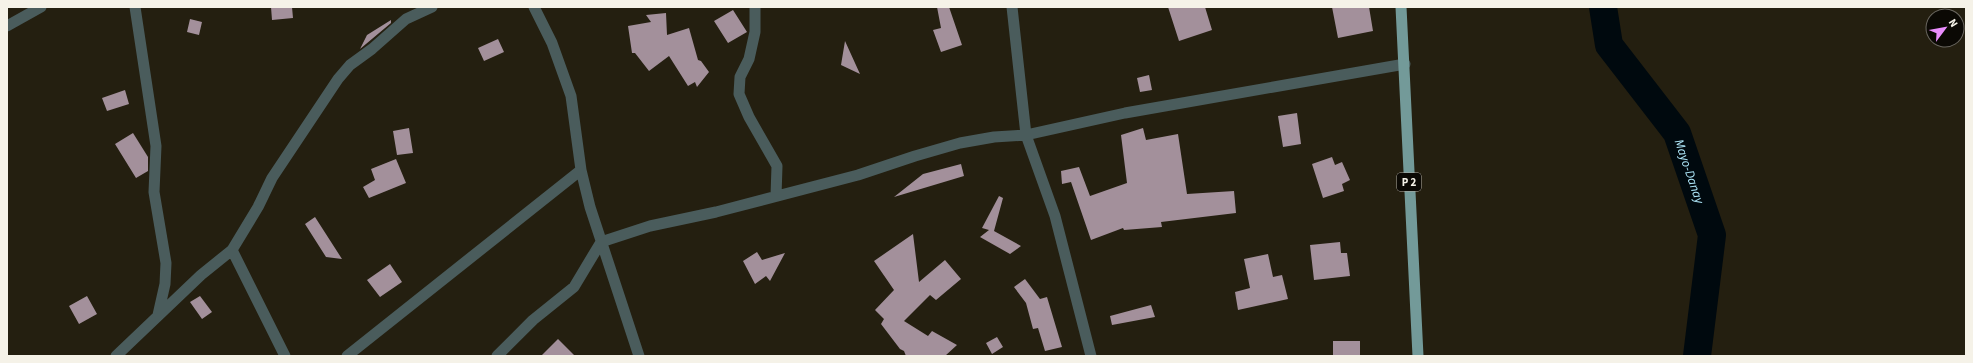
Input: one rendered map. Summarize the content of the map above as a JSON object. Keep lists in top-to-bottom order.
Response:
{
  "streets": {
    "main road": ["P 2"]
  },
  "water": ["Mayo-Danay"],
  "north": "top right"
}
